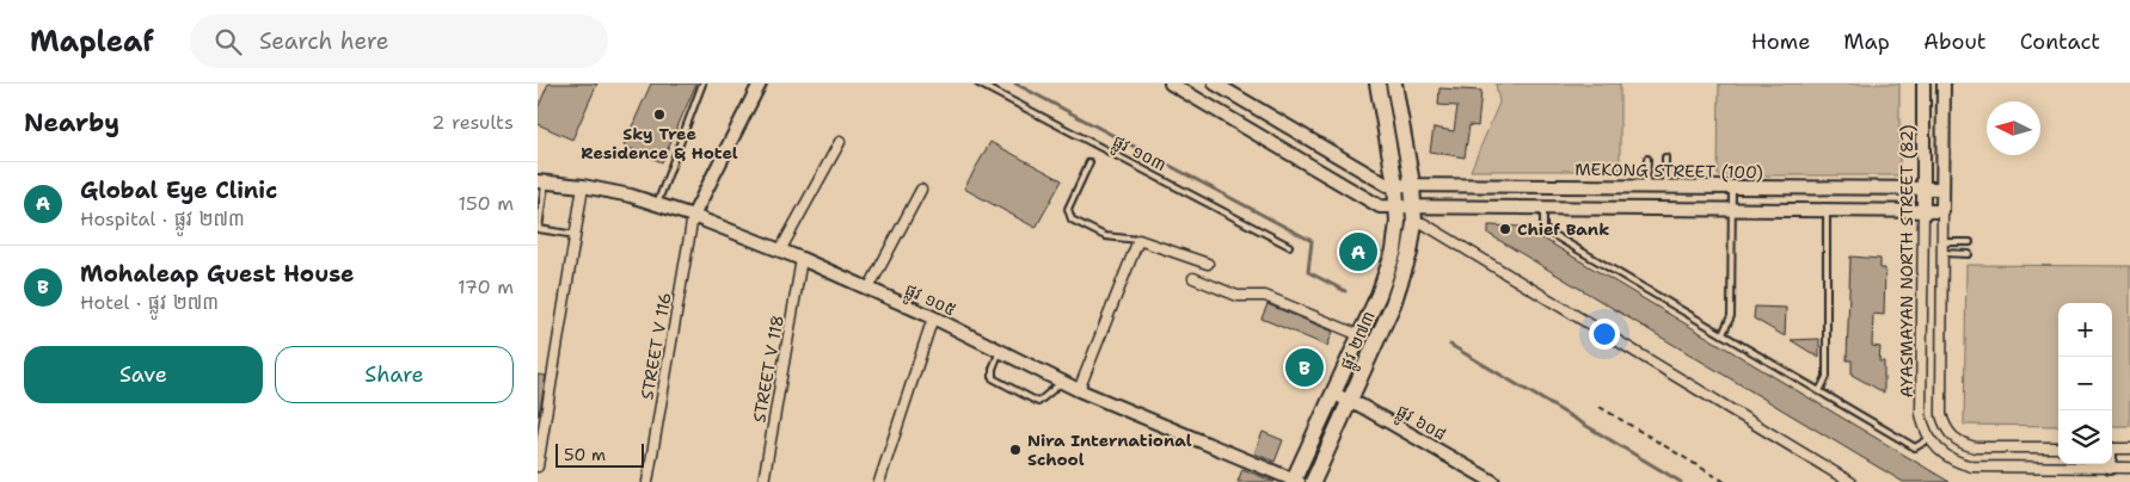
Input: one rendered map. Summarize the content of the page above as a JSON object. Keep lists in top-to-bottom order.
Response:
{
  "streets": {
    "main road": ["ផ្លូវ ២៧៣"],
    "street": [
      "MEKONG STREET (100)",
      "AYASMAYAN NORTH STREET (82)",
      "ផ្លូវ ១០៥",
      "STREET V 116",
      "STREET V 118",
      "ផ្លូវ ៦០៨"
    ],
    "lane": ["ផ្លូវ ១០៣"]
  },
  "crossings": [
    ["MEKONG STREET (100)", "AYASMAYAN NORTH STREET (82)"],
    ["MEKONG STREET (100)", "ផ្លូវ ២៧៣"],
    ["ផ្លូវ ១០៥", "ផ្លូវ ២៧៣"],
    ["ផ្លូវ ១០៥", "STREET V 116"],
    ["ផ្លូវ ១០៥", "STREET V 118"],
    ["ផ្លូវ ២៧៣", "ផ្លូវ ៦០៨"]
  ],
  "places": ["Sky Tree Residence & Hotel", "Chief Bank", "Nira International School"],
  "scale_bar": "50 m",
  "north": "left",
  "page": {
    "header": "Mapleaf",
    "search": "Search here",
    "nav": [
      "Home",
      "Map",
      "About",
      "Contact"
    ],
    "heading": ["Nearby", "2 results"],
    "list": [
      {
        "mark": "A",
        "name": "Global Eye Clinic",
        "note": "Hospital · ផ្លូវ ២៧៣",
        "value": "150 m"
      },
      {
        "mark": "B",
        "name": "Mohaleap Guest House",
        "note": "Hotel · ផ្លូវ ២៧៣",
        "value": "170 m"
      }
    ],
    "pins": ["A", "B"],
    "map_buttons": ["+", "−"],
    "buttons": ["Save", "Share"],
    "scale": "50 m"
  }
}
